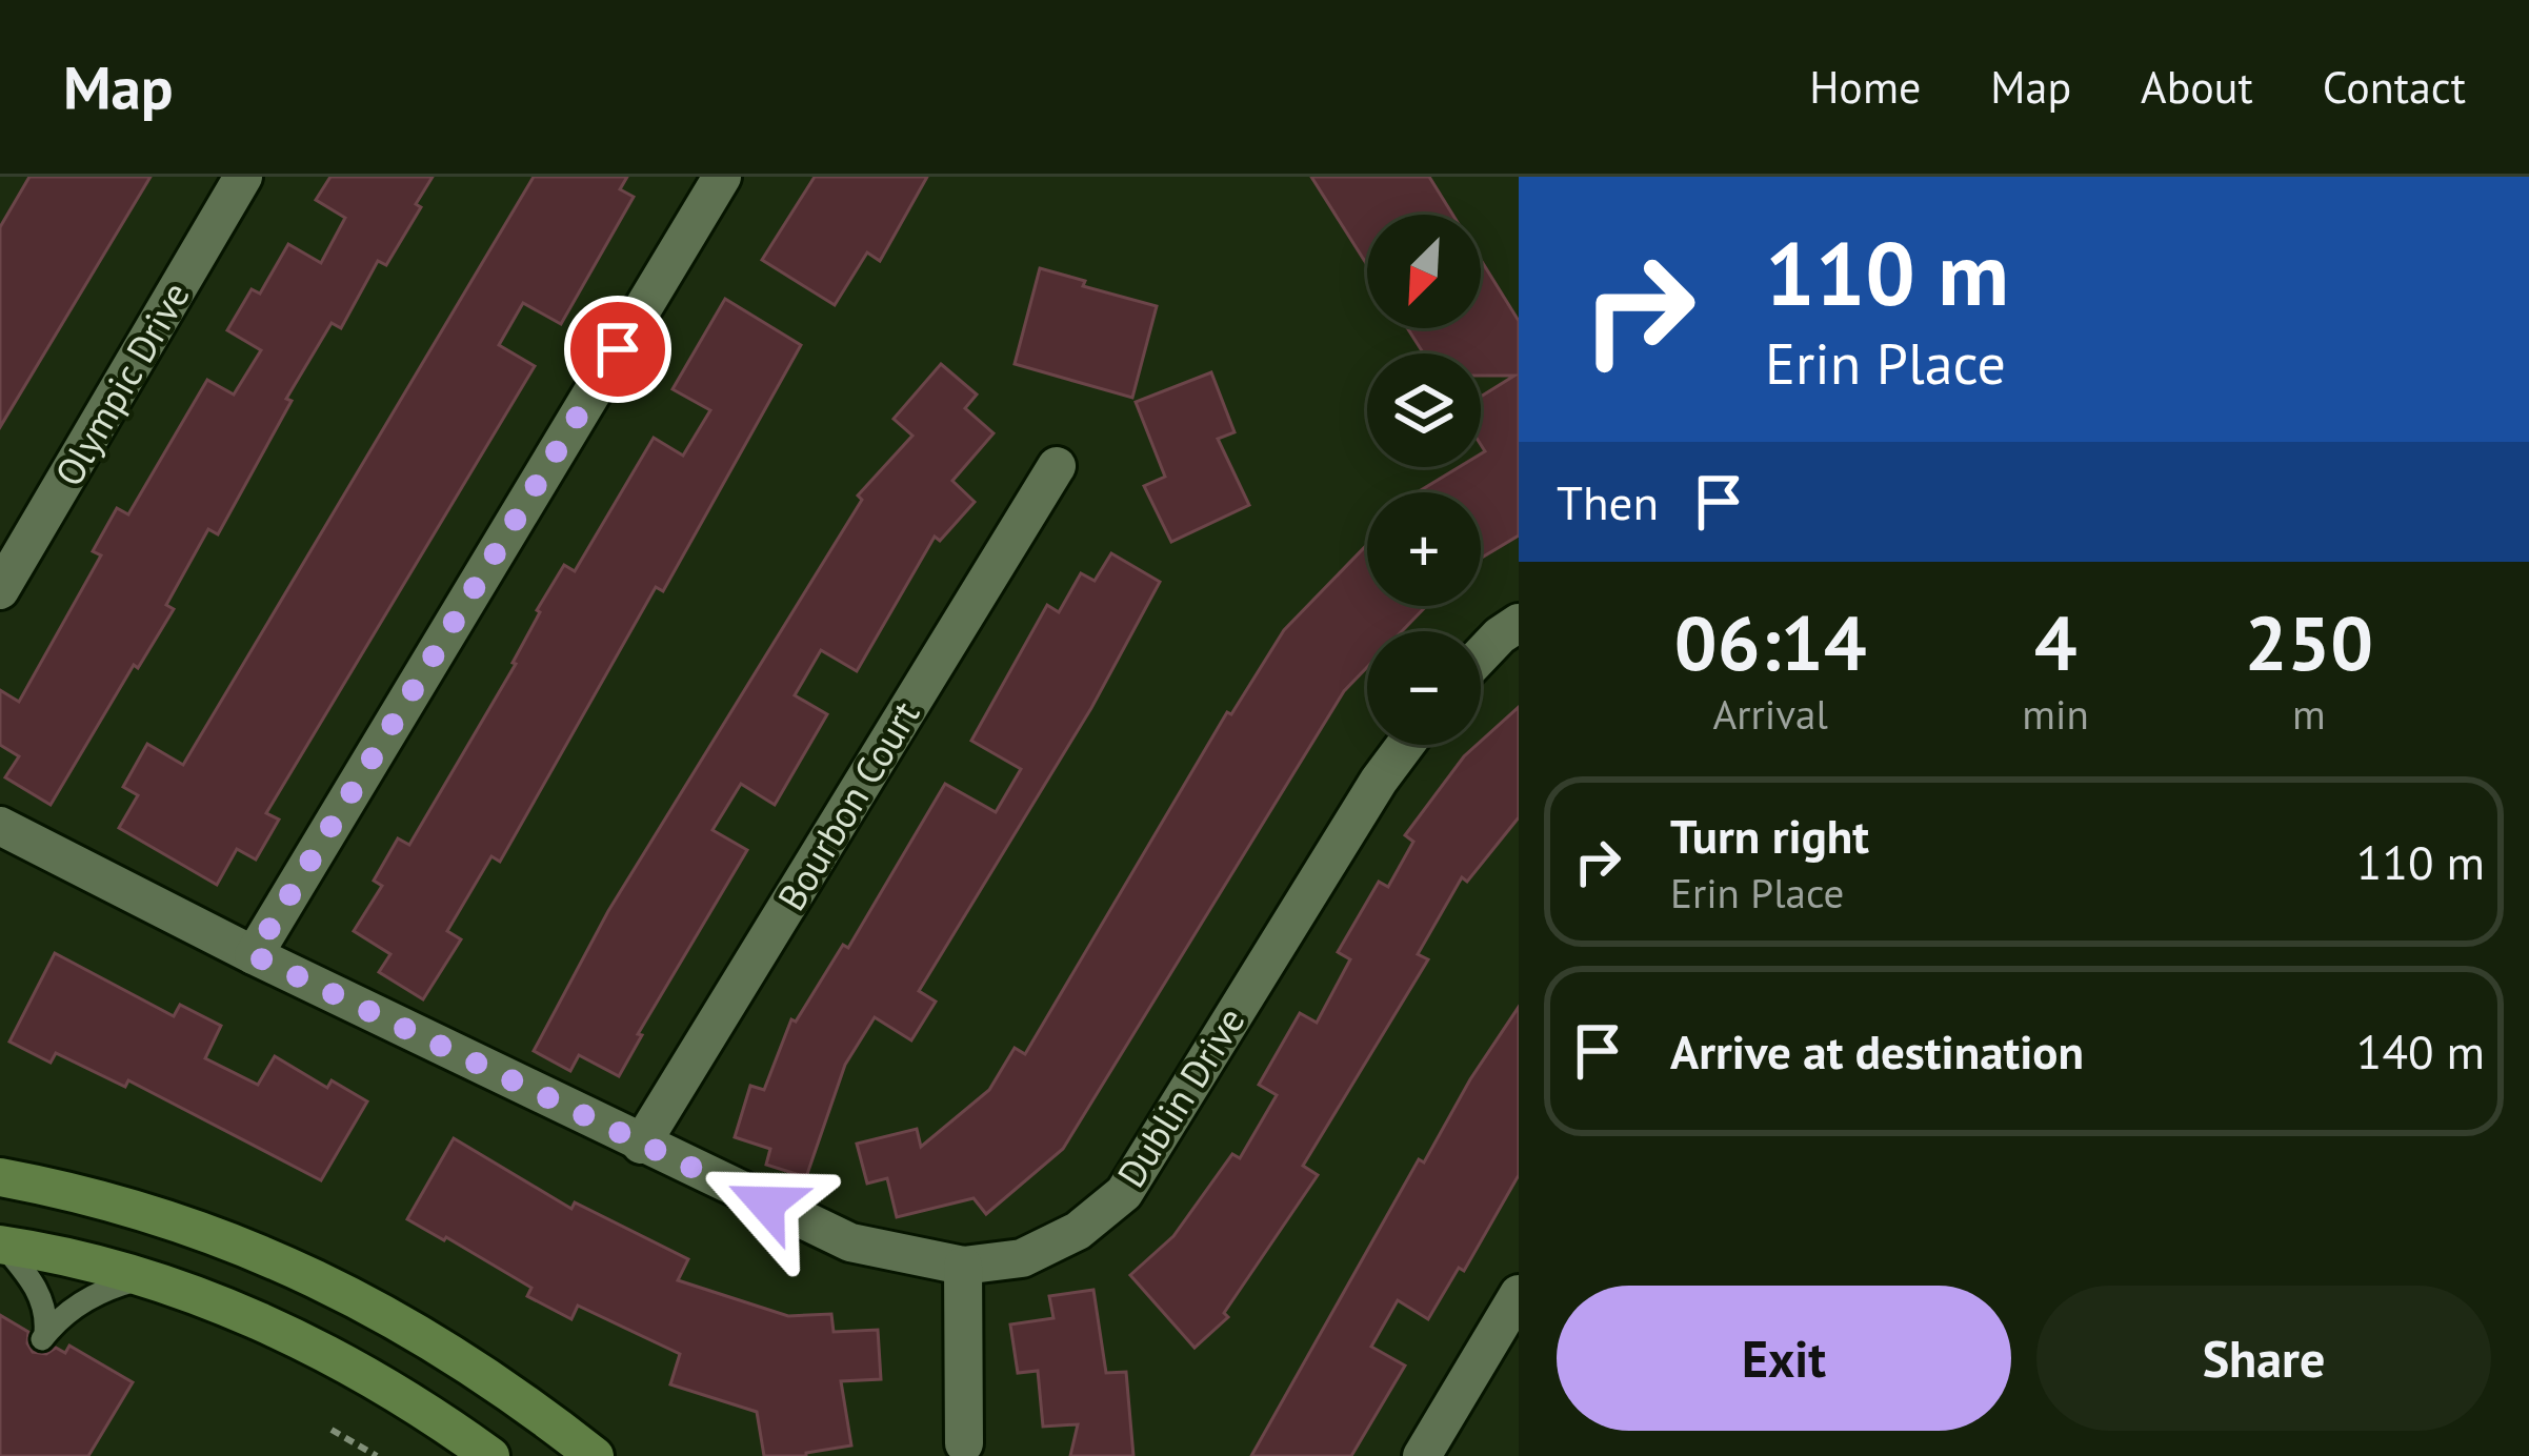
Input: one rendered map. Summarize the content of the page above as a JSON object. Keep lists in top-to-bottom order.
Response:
{
  "streets": {
    "street": ["Olympic Drive", "Bourbon Court", "Dublin Drive"]
  },
  "crossings": [
    ["Bourbon Court", "Dublin Drive"]
  ],
  "north": "bottom left",
  "page": {
    "header": "Map",
    "nav": [
      "Home",
      "Map",
      "About",
      "Contact"
    ],
    "turn": ["110 m", "Erin Place"],
    "map_buttons": ["+", "−"],
    "then": "Then",
    "eta": [
      "06:14",
      "Arrival",
      "4",
      "min",
      "250",
      "m"
    ],
    "list": [
      {
        "name": "Turn right",
        "note": "Erin Place",
        "value": "110 m"
      },
      {
        "name": "Arrive at destination",
        "value": "140 m"
      }
    ],
    "buttons": ["Exit", "Share"]
  }
}
